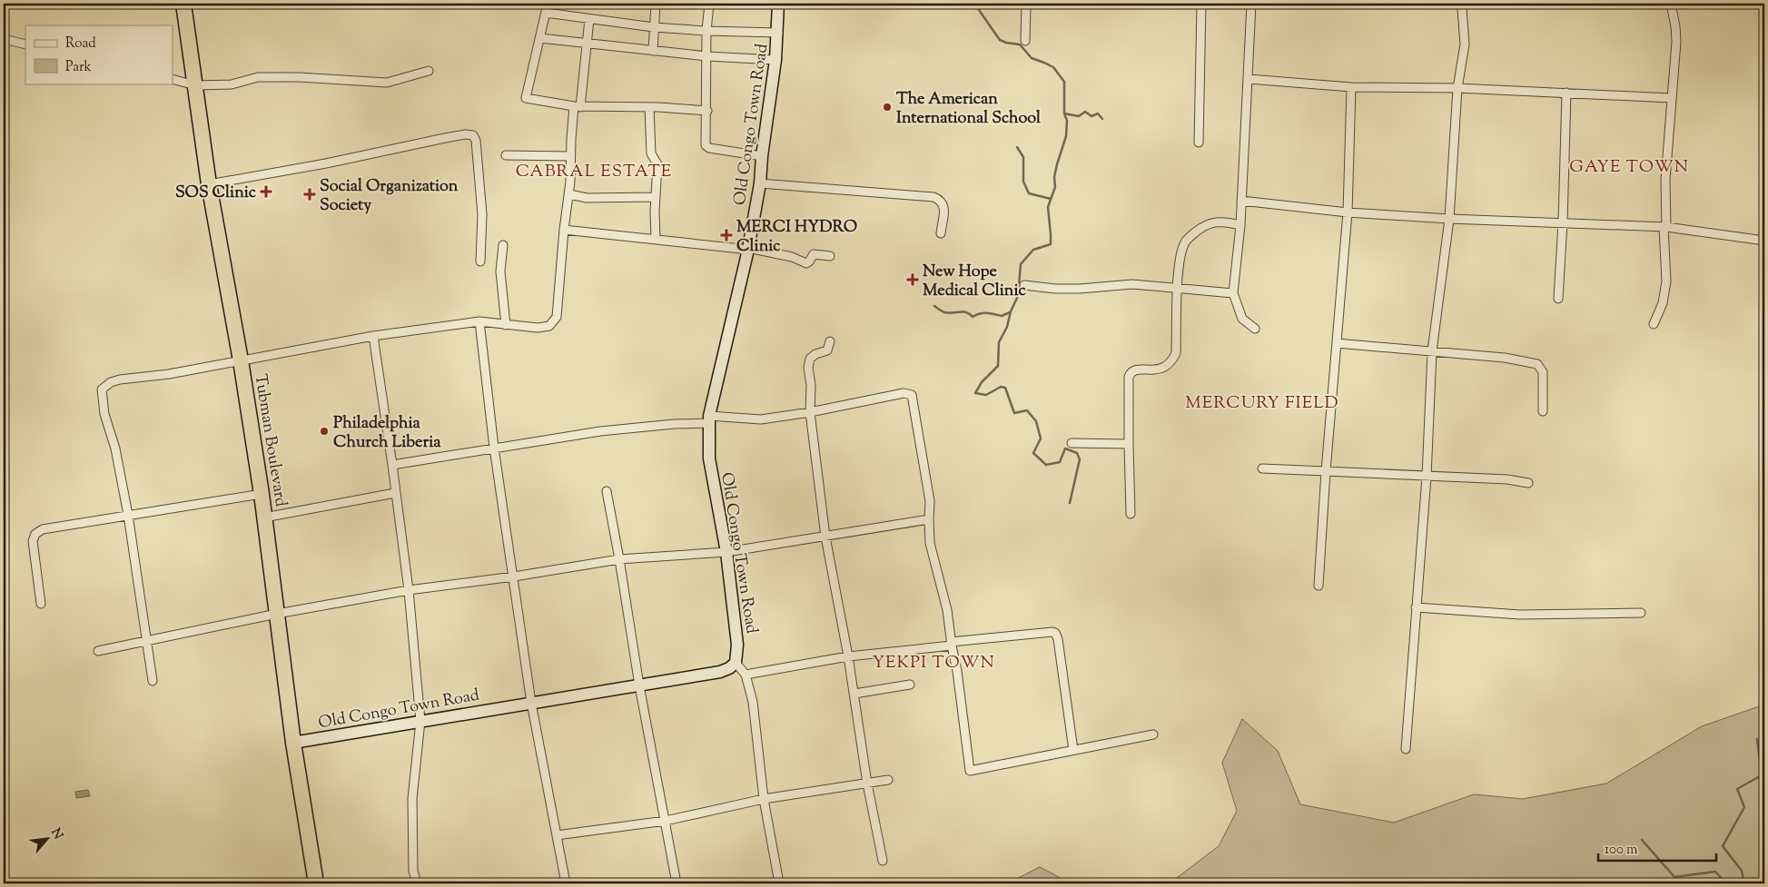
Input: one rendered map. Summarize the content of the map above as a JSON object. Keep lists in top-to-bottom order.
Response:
{
  "streets": {
    "highway": ["Tubman Boulevard"],
    "street": ["Old Congo Town Road"]
  },
  "crossings": [
    ["Old Congo Town Road", "Tubman Boulevard"]
  ],
  "districts": [
    "GAYE TOWN",
    "CABRAL ESTATE",
    "MERCURY FIELD",
    "YEKPI TOWN"
  ],
  "places": {
    "other": ["The American International School", "Philadelphia Church Liberia"],
    "health": [
      "SOS Clinic",
      "Social Organization Society",
      "MERCI HYDRO Clinic",
      "New Hope Medical Clinic"
    ]
  },
  "legend": ["Road", "Park"],
  "scale_bar": "100 m",
  "north": "top right"
}
